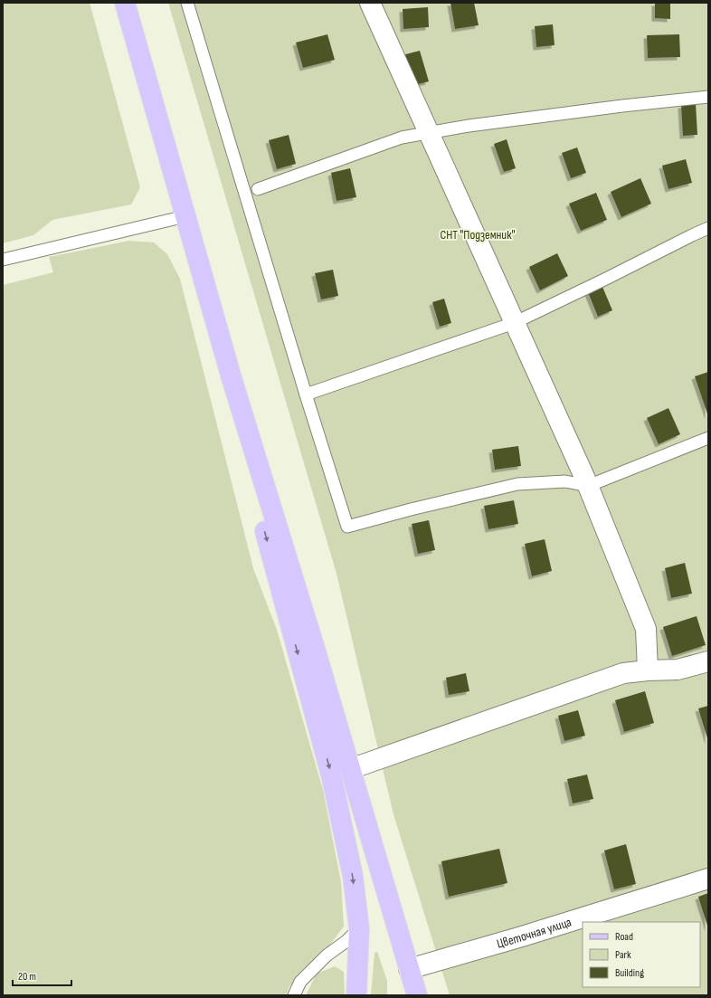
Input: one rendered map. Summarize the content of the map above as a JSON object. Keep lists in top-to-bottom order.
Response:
{
  "streets": {
    "street": ["Цветочная улица"]
  },
  "parks": ["СНТ \"Подземник\""],
  "legend": ["Road", "Park", "Building"],
  "scale_bar": "20 m"
}
